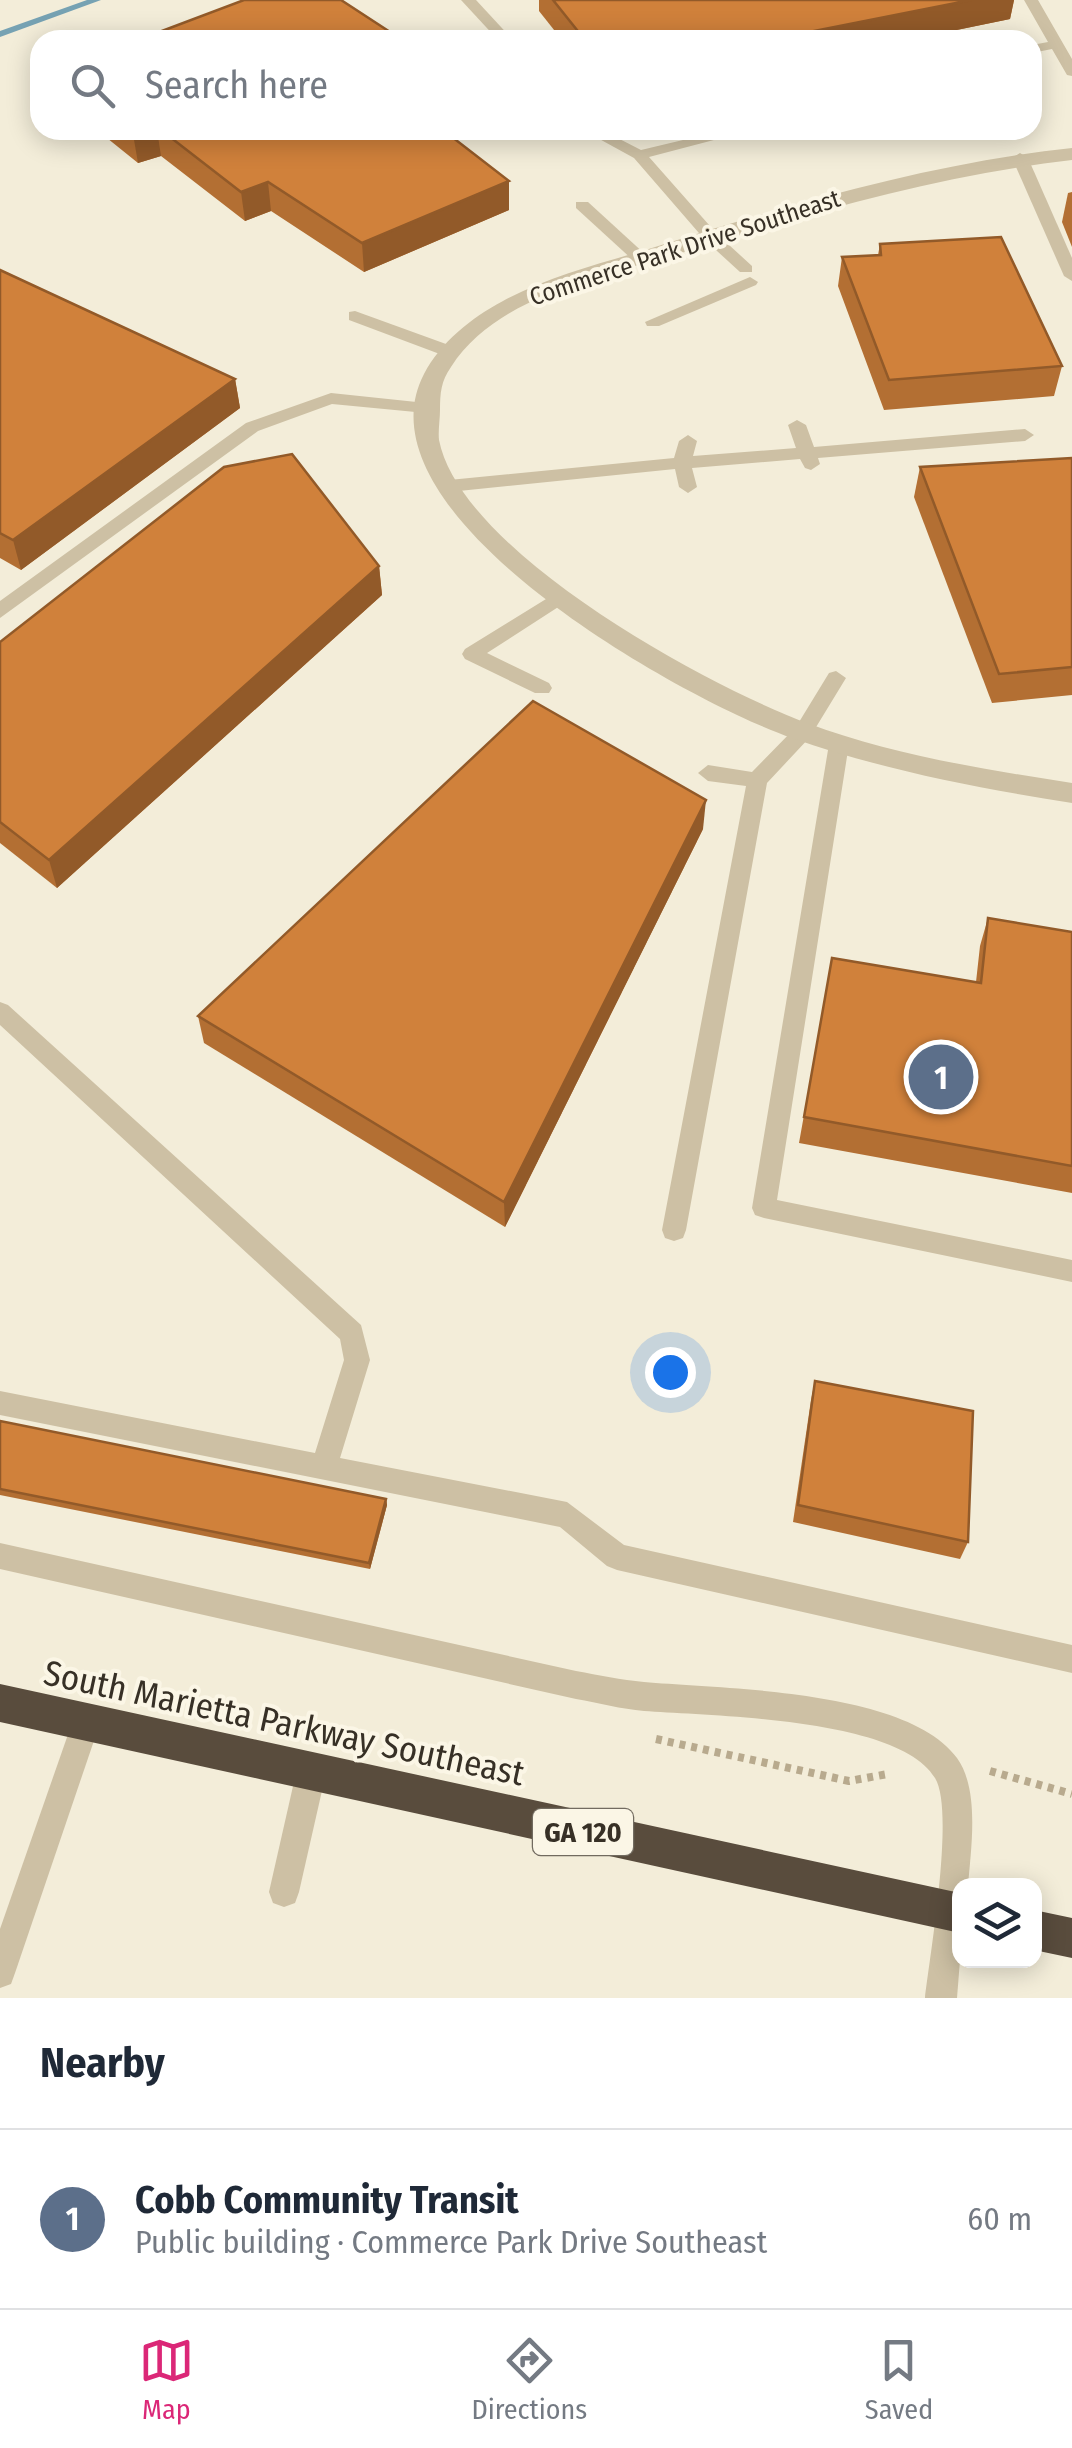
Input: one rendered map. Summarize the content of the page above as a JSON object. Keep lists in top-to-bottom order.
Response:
{
  "streets": {
    "highway": ["South Marietta Parkway Southeast", "GA 120"],
    "street": ["Commerce Park Drive Southeast"]
  },
  "page": {
    "search": "Search here",
    "pins": "1",
    "heading": "Nearby",
    "list": [
      {
        "mark": "1",
        "name": "Cobb Community Transit",
        "note": "Public building · Commerce Park Drive Southeast",
        "value": "60 m"
      }
    ],
    "nav": ["Map", "Directions", "Saved"]
  }
}
